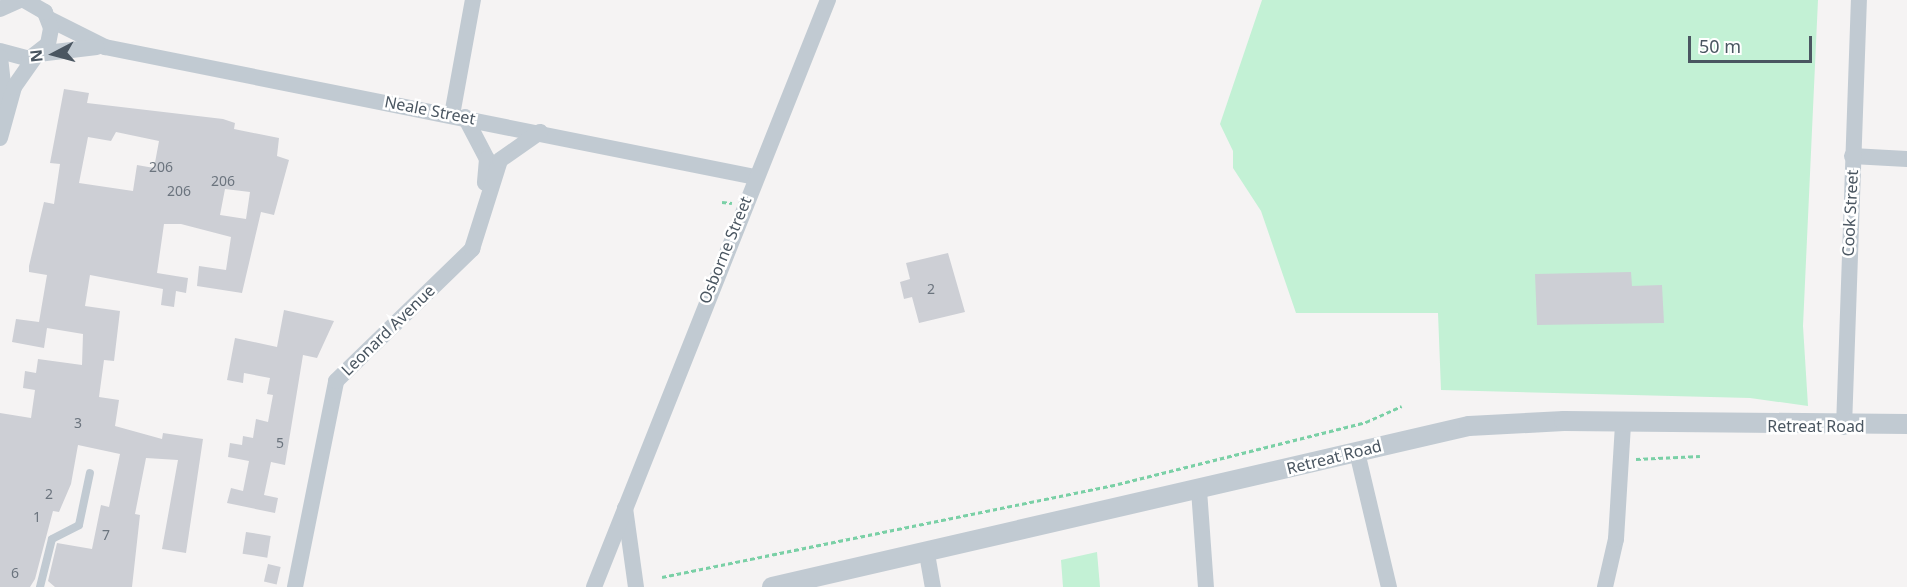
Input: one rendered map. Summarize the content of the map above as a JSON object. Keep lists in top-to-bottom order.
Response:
{
  "streets": {
    "street": [
      "Neale Street",
      "Cook Street",
      "Osborne Street",
      "Leonard Avenue",
      "Retreat Road"
    ]
  },
  "crossings": [
    ["Neale Street", "Osborne Street"],
    ["Neale Street", "Leonard Avenue"],
    ["Cook Street", "Retreat Road"]
  ],
  "house_numbers": [
    "206",
    "206",
    "206",
    "2",
    "3",
    "5",
    "2",
    "1",
    "7",
    "6"
  ],
  "scale_bar": "50 m",
  "north": "left"
}
